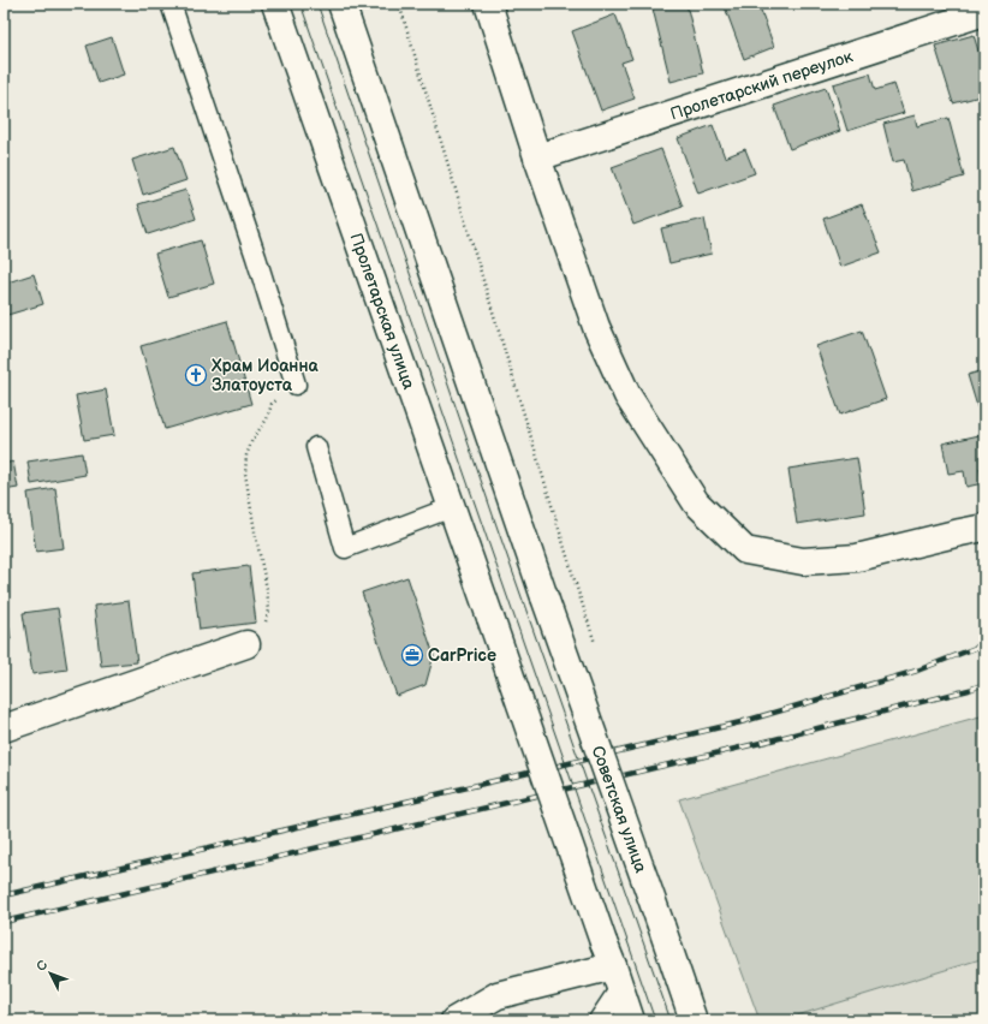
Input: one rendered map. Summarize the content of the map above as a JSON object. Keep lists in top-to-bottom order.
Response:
{
  "streets": {
    "main road": ["Пролетарский переулок", "Пролетарская улица", "Советская улица"]
  },
  "places": {
    "church": ["Храм Иоанна Златоуста"],
    "office": ["CarPrice"]
  },
  "north": "top left"
}
